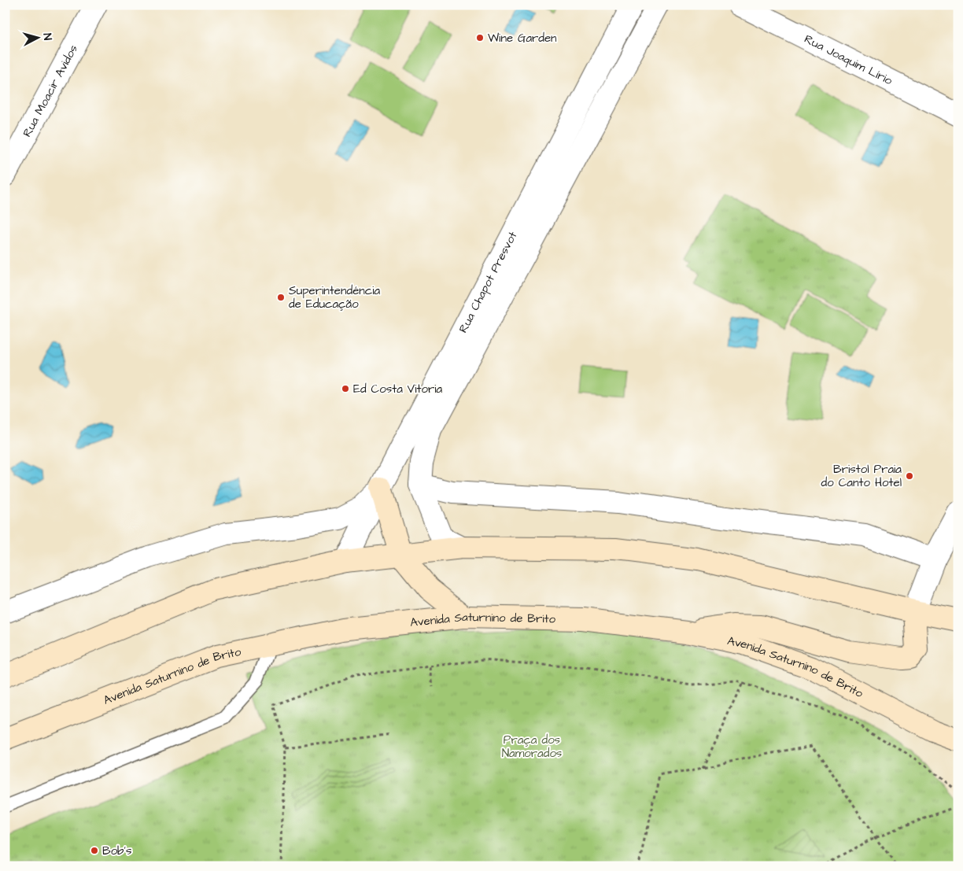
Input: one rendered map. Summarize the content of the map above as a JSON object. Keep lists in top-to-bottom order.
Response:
{
  "streets": {
    "main road": ["Avenida Saturnino de Brito"],
    "street": ["Rua Joaquim Lírio", "Rua Moacir Avidos", "Rua Chapot Presvot"]
  },
  "parks": ["Praça dos Namorados"],
  "places": [
    "Wine Garden",
    "Superintendéncia de Educação",
    "Ed Costa Vitoria",
    "Bristol Praia do Canto Hotel",
    "Bob's"
  ],
  "north": "right"
}
